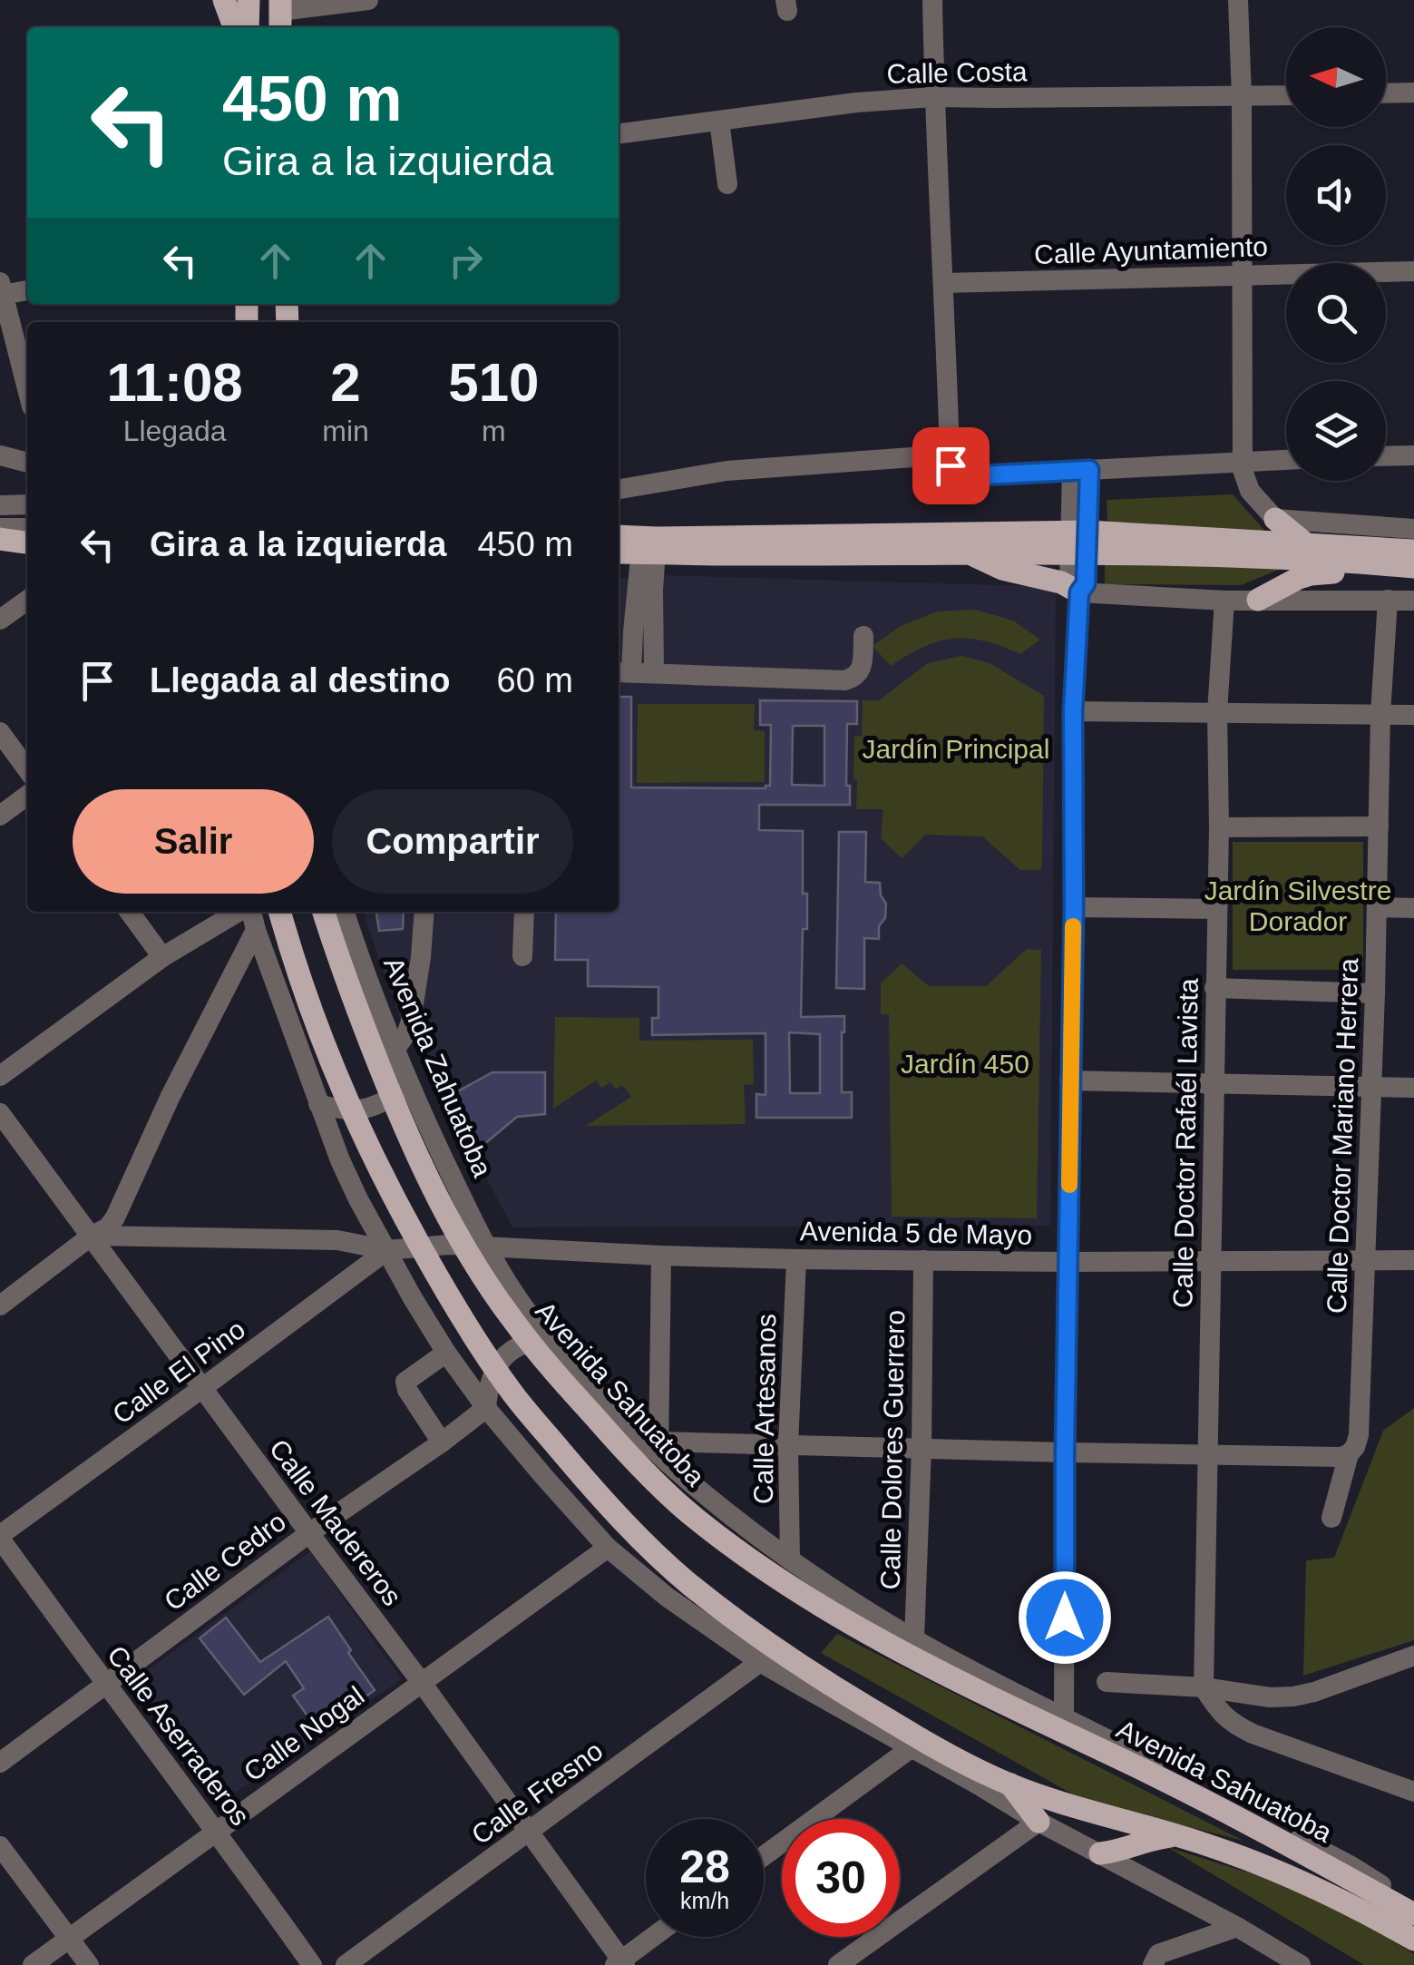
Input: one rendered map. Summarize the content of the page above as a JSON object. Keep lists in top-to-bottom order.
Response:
{
  "streets": {
    "main road": ["Avenida Sahuatoba"],
    "street": [
      "Calle Costa",
      "Calle Ayuntamiento",
      "Avenida Zahuatoba",
      "Calle Doctor Mariano Herrera",
      "Calle Doctor Rafaél Lavista",
      "Avenida 5 de Mayo",
      "Calle El Pino",
      "Calle Artesanos",
      "Calle Dolores Guerrero",
      "Calle Madereros",
      "Calle Cedro",
      "Calle Nogal",
      "Calle Aserraderos",
      "Calle Fresno"
    ]
  },
  "crossings": [
    ["Avenida Zahuatoba", "Avenida 5 de Mayo"],
    ["Avenida Zahuatoba", "Avenida Sahuatoba"],
    ["Calle Doctor Mariano Herrera", "Avenida 5 de Mayo"],
    ["Calle Doctor Rafaél Lavista", "Avenida 5 de Mayo"],
    ["Avenida 5 de Mayo", "Calle El Pino"],
    ["Avenida 5 de Mayo", "Avenida Sahuatoba"],
    ["Avenida 5 de Mayo", "Calle Artesanos"],
    ["Avenida 5 de Mayo", "Calle Dolores Guerrero"],
    ["Calle El Pino", "Calle Madereros"],
    ["Calle El Pino", "Calle Aserraderos"],
    ["Avenida Sahuatoba", "Calle Artesanos"],
    ["Avenida Sahuatoba", "Calle Dolores Guerrero"],
    ["Calle Madereros", "Calle Cedro"],
    ["Calle Madereros", "Calle Nogal"],
    ["Calle Madereros", "Calle Fresno"],
    ["Calle Cedro", "Calle Aserraderos"],
    ["Calle Nogal", "Calle Aserraderos"]
  ],
  "parks": ["Jardín Principal", "Jardín Silvestre Dorador", "Jardín 450"],
  "north": "left",
  "page": {
    "turn": ["450 m", "Gira a la izquierda"],
    "eta": [
      "11:08",
      "Llegada",
      "2",
      "min",
      "510",
      "m"
    ],
    "list": [
      {
        "name": "Gira a la izquierda",
        "value": "450 m"
      },
      {
        "name": "Llegada al destino",
        "value": "60 m"
      }
    ],
    "buttons": ["Salir", "Compartir"],
    "speed": "28 km/h",
    "limit": "30"
  }
}
